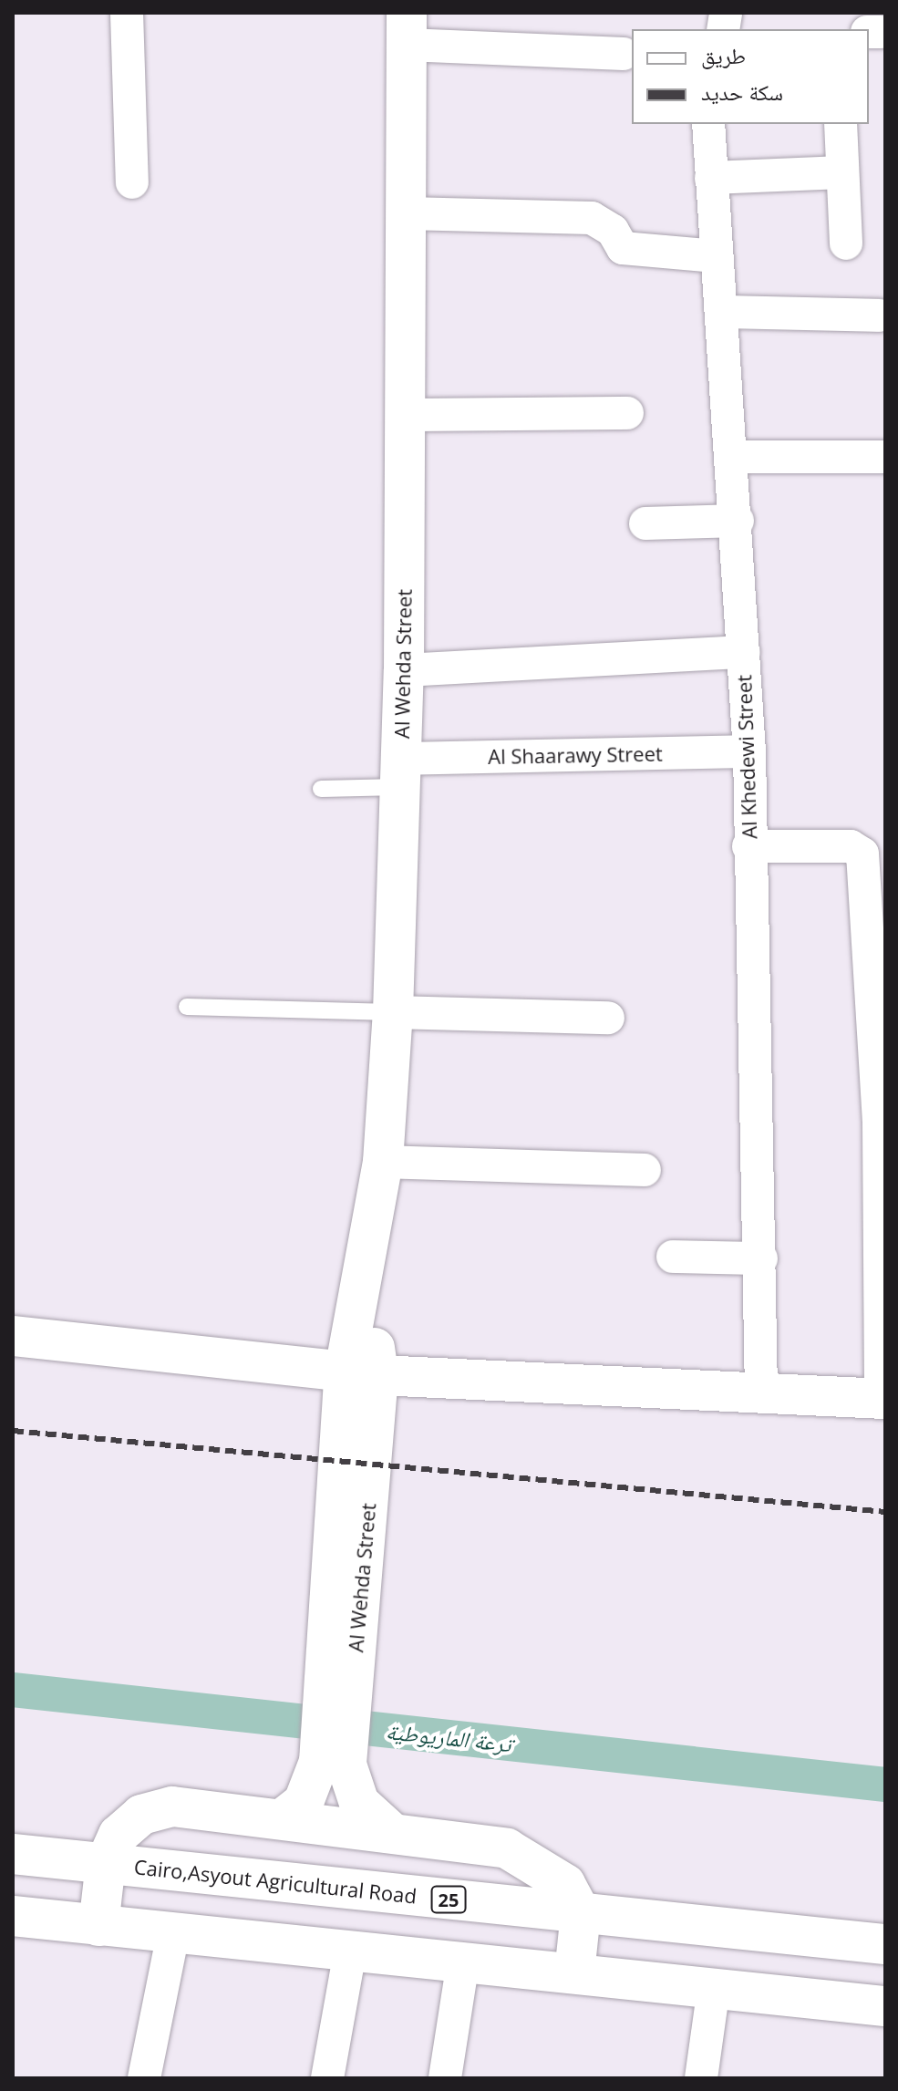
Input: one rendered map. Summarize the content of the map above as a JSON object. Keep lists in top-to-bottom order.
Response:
{
  "streets": {
    "main road": ["Al Wehda Street", "Cairo,Asyout Agricultural Road", "25"],
    "street": ["Al Shaarawy Street", "Al Khedewi Street"]
  },
  "crossings": [
    ["Al Wehda Street", "Al Shaarawy Street"],
    ["Al Shaarawy Street", "Al Khedewi Street"]
  ],
  "water": ["ترعة الماريوطية"],
  "legend": ["طريق", "سكة حديد"]
}
